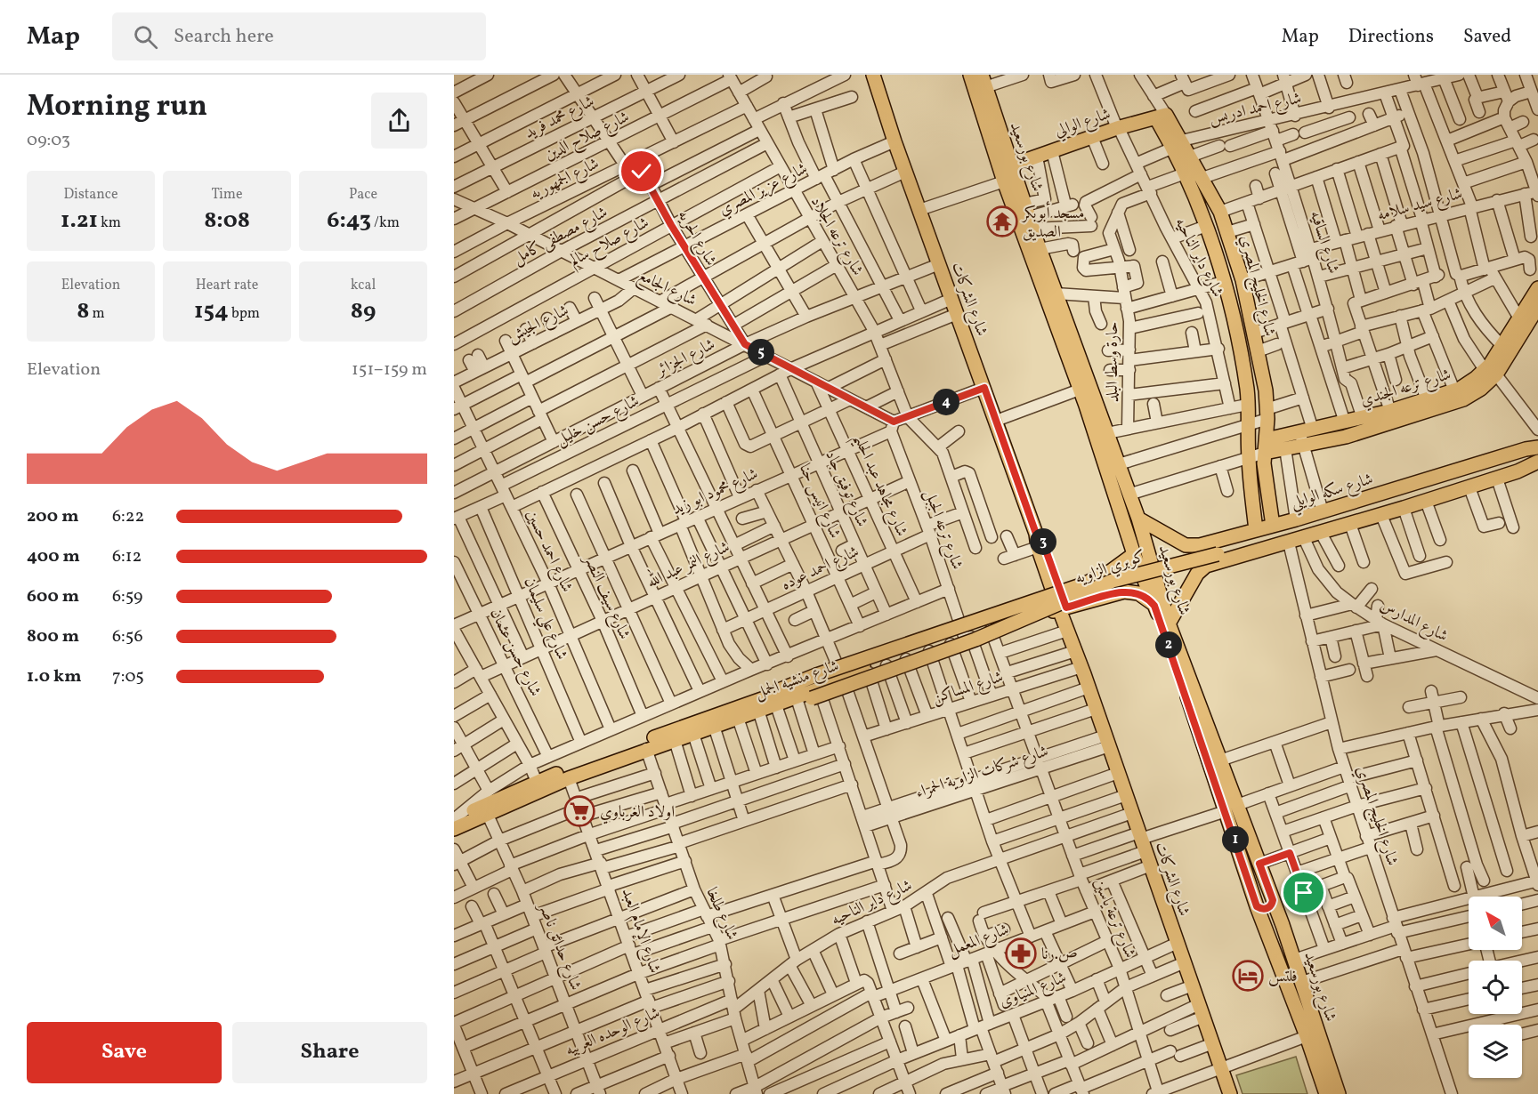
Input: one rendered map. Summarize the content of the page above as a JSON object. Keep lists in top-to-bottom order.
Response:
{
  "streets": {
    "main road": [
      "شارع الوالي",
      "شارع بورسعيد",
      "شارع الخليج المصري",
      "شارع الشركات",
      "شارع ترعه الجندي",
      "شارع سكه الوايلي",
      "كوبري الزاويه",
      "شارع منشيه الجمل"
    ],
    "street": [
      "شارع احمد ادريس",
      "شارع محمد فريد",
      "شارع صلاح الدين",
      "شارع الجمهوريه",
      "شارع عزيز المصري",
      "شارع سيد سلامه",
      "شارع مصطفى كامل",
      "شارع ترعه الجلاد",
      "شارع الحريه",
      "شارع صلاح سالم",
      "شارع الساقيه",
      "شارع داير الناحيه",
      "شارع الجامع",
      "شارع الجيش",
      "شارع الجزائر",
      "حارة وسط البلد",
      "شارع حسن خليل",
      "شارع مجاهد عبد الحليم",
      "شارع توفيق جاد",
      "شارع محمود ابو زيد",
      "شارع انيس حنا",
      "شارع ترعه الجبل",
      "شارع احمد حسين",
      "شارع النمر عبد الله",
      "شارع احمد عوده",
      "شارع سيف النصر",
      "شارع علي سليمان",
      "شارع المدارس",
      "شارع حسن عثمان",
      "شارع المساكن",
      "شارع شركات الزاوية الحمراء",
      "شارع طلخا",
      "شارع ترعة ياسين",
      "شارع الإمام العبد",
      "شارع المعمل",
      "شارع حدائق ناصر",
      "شارع المنياوى",
      "شارع الوحده العربيه"
    ]
  },
  "crossings": [
    ["شارع احمد ادريس", "شارع الساقيه"],
    ["شارع احمد ادريس", "شارع داير الناحيه"],
    ["شارع احمد ادريس", "شارع الخليج المصري"],
    ["شارع الوالي", "شارع بورسعيد"],
    ["شارع الوالي", "شارع داير الناحيه"],
    ["شارع الوالي", "شارع الخليج المصري"],
    ["شارع صلاح الدين", "شارع ترعه الجلاد"],
    ["شارع صلاح الدين", "شارع الجامع"],
    ["شارع بورسعيد", "شارع سكه الوايلي"],
    ["شارع بورسعيد", "شارع منشيه الجمل"],
    ["شارع الجمهوريه", "شارع ترعه الجلاد"],
    ["شارع الجمهوريه", "شارع الجامع"],
    ["شارع عزيز المصري", "شارع ترعه الجلاد"],
    ["شارع عزيز المصري", "شارع الحريه"],
    ["شارع عزيز المصري", "شارع الجامع"],
    ["شارع عزيز المصري", "شارع الشركات"],
    ["شارع سيد سلامه", "شارع الساقيه"],
    ["شارع سيد سلامه", "شارع الخليج المصري"],
    ["شارع مصطفى كامل", "شارع ترعه الجلاد"],
    ["شارع مصطفى كامل", "شارع الحريه"],
    ["شارع مصطفى كامل", "شارع الجامع"],
    ["شارع ترعه الجلاد", "شارع صلاح سالم"],
    ["شارع ترعه الجلاد", "شارع الجزائر"],
    ["شارع ترعه الجلاد", "شارع محمود ابو زيد"],
    ["شارع الحريه", "شارع صلاح سالم"],
    ["شارع الحريه", "شارع الجامع"],
    ["شارع الحريه", "شارع الجزائر"],
    ["شارع صلاح سالم", "شارع الجامع"],
    ["شارع الساقيه", "شارع ترعه الجندي"],
    ["شارع داير الناحيه", "شارع الشركات"],
    ["شارع داير الناحيه", "شارع طلخا"],
    ["شارع داير الناحيه", "شارع ترعة ياسين"],
    ["شارع داير الناحيه", "شارع الوحده العربيه"],
    ["شارع الخليج المصري", "شارع ترعه الجندي"],
    ["شارع الخليج المصري", "شارع سكه الوايلي"],
    ["شارع الجامع", "شارع الجيش"],
    ["شارع الجامع", "شارع الجزائر"],
    ["شارع الجامع", "شارع حسن خليل"],
    ["شارع الجامع", "شارع مجاهد عبد الحليم"],
    ["شارع الجامع", "شارع محمود ابو زيد"],
    ["شارع الجامع", "شارع ترعه الجبل"],
    ["شارع الشركات", "شارع الجزائر"],
    ["شارع الشركات", "شارع محمود ابو زيد"],
    ["شارع الشركات", "شارع منشيه الجمل"],
    ["شارع الشركات", "شارع المساكن"],
    ["شارع الشركات", "شارع شركات الزاوية الحمراء"],
    ["شارع الشركات", "شارع المنياوى"],
    ["شارع الجزائر", "شارع احمد حسين"],
    ["شارع حسن خليل", "شارع احمد حسين"],
    ["شارع حسن خليل", "شارع علي سليمان"],
    ["شارع مجاهد عبد الحليم", "شارع محمود ابو زيد"],
    ["شارع مجاهد عبد الحليم", "شارع النمر عبد الله"],
    ["شارع مجاهد عبد الحليم", "شارع احمد عوده"],
    ["شارع مجاهد عبد الحليم", "شارع منشيه الجمل"],
    ["شارع توفيق جاد", "شارع محمود ابو زيد"],
    ["شارع توفيق جاد", "شارع النمر عبد الله"],
    ["شارع توفيق جاد", "شارع احمد عوده"],
    ["شارع توفيق جاد", "شارع منشيه الجمل"],
    ["شارع سكه الوايلي", "كوبري الزاويه"],
    ["شارع محمود ابو زيد", "شارع انيس حنا"],
    ["شارع محمود ابو زيد", "شارع ترعه الجبل"],
    ["شارع محمود ابو زيد", "شارع احمد حسين"],
    ["شارع محمود ابو زيد", "شارع سيف النصر"],
    ["شارع محمود ابو زيد", "شارع علي سليمان"],
    ["شارع محمود ابو زيد", "شارع حسن عثمان"],
    ["شارع انيس حنا", "شارع النمر عبد الله"],
    ["شارع انيس حنا", "شارع احمد عوده"],
    ["شارع انيس حنا", "شارع منشيه الجمل"],
    ["شارع ترعه الجبل", "شارع النمر عبد الله"],
    ["شارع ترعه الجبل", "شارع احمد عوده"],
    ["شارع ترعه الجبل", "شارع منشيه الجمل"],
    ["شارع ترعه الجبل", "شارع المساكن"],
    ["شارع احمد حسين", "شارع النمر عبد الله"],
    ["شارع احمد حسين", "شارع منشيه الجمل"],
    ["شارع النمر عبد الله", "شارع سيف النصر"],
    ["شارع النمر عبد الله", "شارع علي سليمان"],
    ["شارع النمر عبد الله", "شارع حسن عثمان"],
    ["كوبري الزاويه", "شارع منشيه الجمل"],
    ["شارع سيف النصر", "شارع منشيه الجمل"],
    ["شارع علي سليمان", "شارع منشيه الجمل"],
    ["شارع حسن عثمان", "شارع منشيه الجمل"],
    ["شارع منشيه الجمل", "شارع طلخا"],
    ["شارع منشيه الجمل", "شارع ترعة ياسين"],
    ["شارع منشيه الجمل", "شارع الإمام العبد"],
    ["شارع منشيه الجمل", "شارع حدائق ناصر"],
    ["شارع المساكن", "شارع ترعة ياسين"],
    ["شارع شركات الزاوية الحمراء", "شارع ترعة ياسين"],
    ["شارع طلخا", "شارع الوحده العربيه"],
    ["شارع ترعة ياسين", "شارع المعمل"],
    ["شارع ترعة ياسين", "شارع المنياوى"],
    ["شارع الإمام العبد", "شارع الوحده العربيه"],
    ["شارع حدائق ناصر", "شارع الوحده العربيه"]
  ],
  "places": {
    "temple": ["مسجد أبوبكر الصديق"],
    "supermarket": ["اولاد الغرباوي"],
    "pharmacy": ["ص.رنا"],
    "hotel": ["فلتس"]
  },
  "north": "top left",
  "page": {
    "header": "Map",
    "search": "Search here",
    "nav": ["Map", "Directions", "Saved"],
    "heading": ["Morning run", "09:03"],
    "stats": [
      ["Distance", "1.21 km"],
      ["Time", "8:08"],
      ["Pace", "6:43 /km"],
      ["Elevation", "8 m"],
      ["Heart rate", "154 bpm"],
      ["kcal", "89"]
    ],
    "pins": [
      "5",
      "4",
      "3",
      "2",
      "1"
    ],
    "chart": ["Elevation", "151–159 m"],
    "list": [
      {
        "name": "200 m",
        "note": "6:22"
      },
      {
        "name": "400 m",
        "note": "6:12"
      },
      {
        "name": "600 m",
        "note": "6:59"
      },
      {
        "name": "800 m",
        "note": "6:56"
      },
      {
        "name": "1.0 km",
        "note": "7:05"
      }
    ],
    "buttons": ["Save", "Share"]
  }
}
